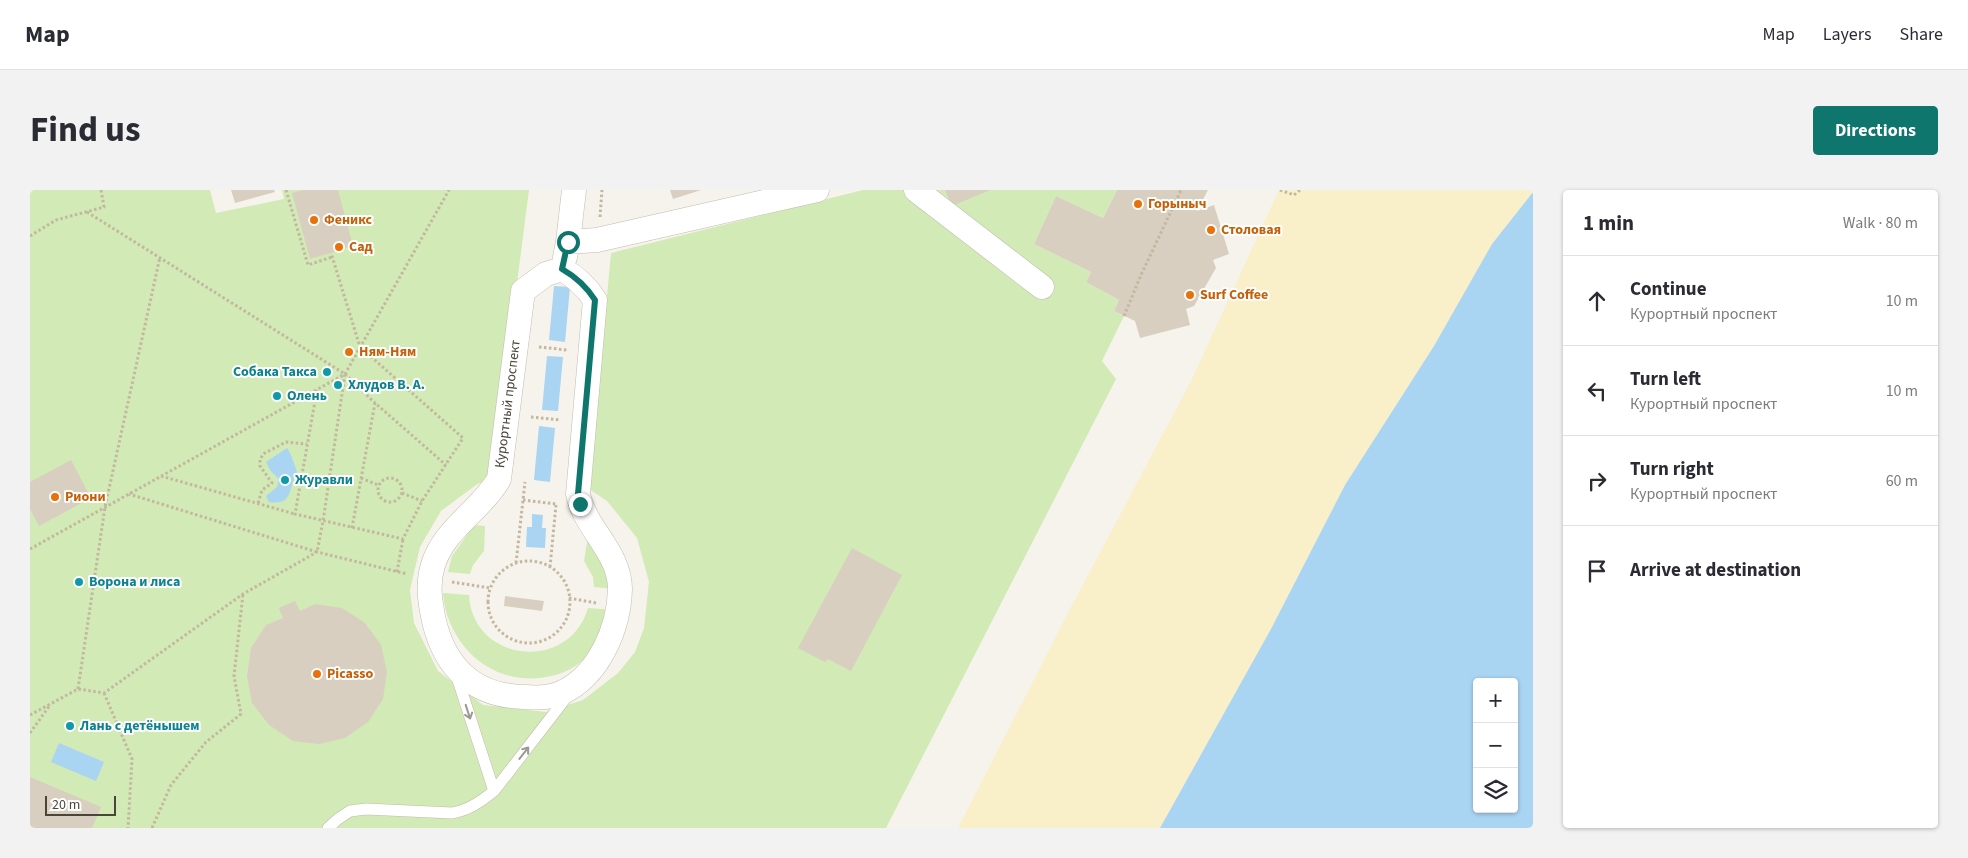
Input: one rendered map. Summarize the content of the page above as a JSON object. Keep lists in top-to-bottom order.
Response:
{
  "streets": {
    "street": ["Курортный проспект"]
  },
  "places": [
    "Горыныч",
    "Феникс",
    "Столовая",
    "Сад",
    "Surf Coffee",
    "Ням-Ням",
    "Собака Такса",
    "Хлудов В. А.",
    "Олень",
    "Журавли",
    "Риони",
    "Ворона и лиса",
    "Picasso",
    "Лань с детёнышем"
  ],
  "scale_bar": "20 m",
  "page": {
    "header": "Map",
    "nav": ["Map", "Layers", "Share"],
    "title": "Find us",
    "buttons": "Directions",
    "heading": ["1 min", "Walk · 80 m"],
    "list": [
      ["Continue", "Курортный проспект", "10 m"],
      ["Turn left", "Курортный проспект", "10 m"],
      ["Turn right", "Курортный проспект", "60 m"],
      "Arrive at destination"
    ],
    "map_buttons": ["+", "−"],
    "scale": "20 m"
  }
}
